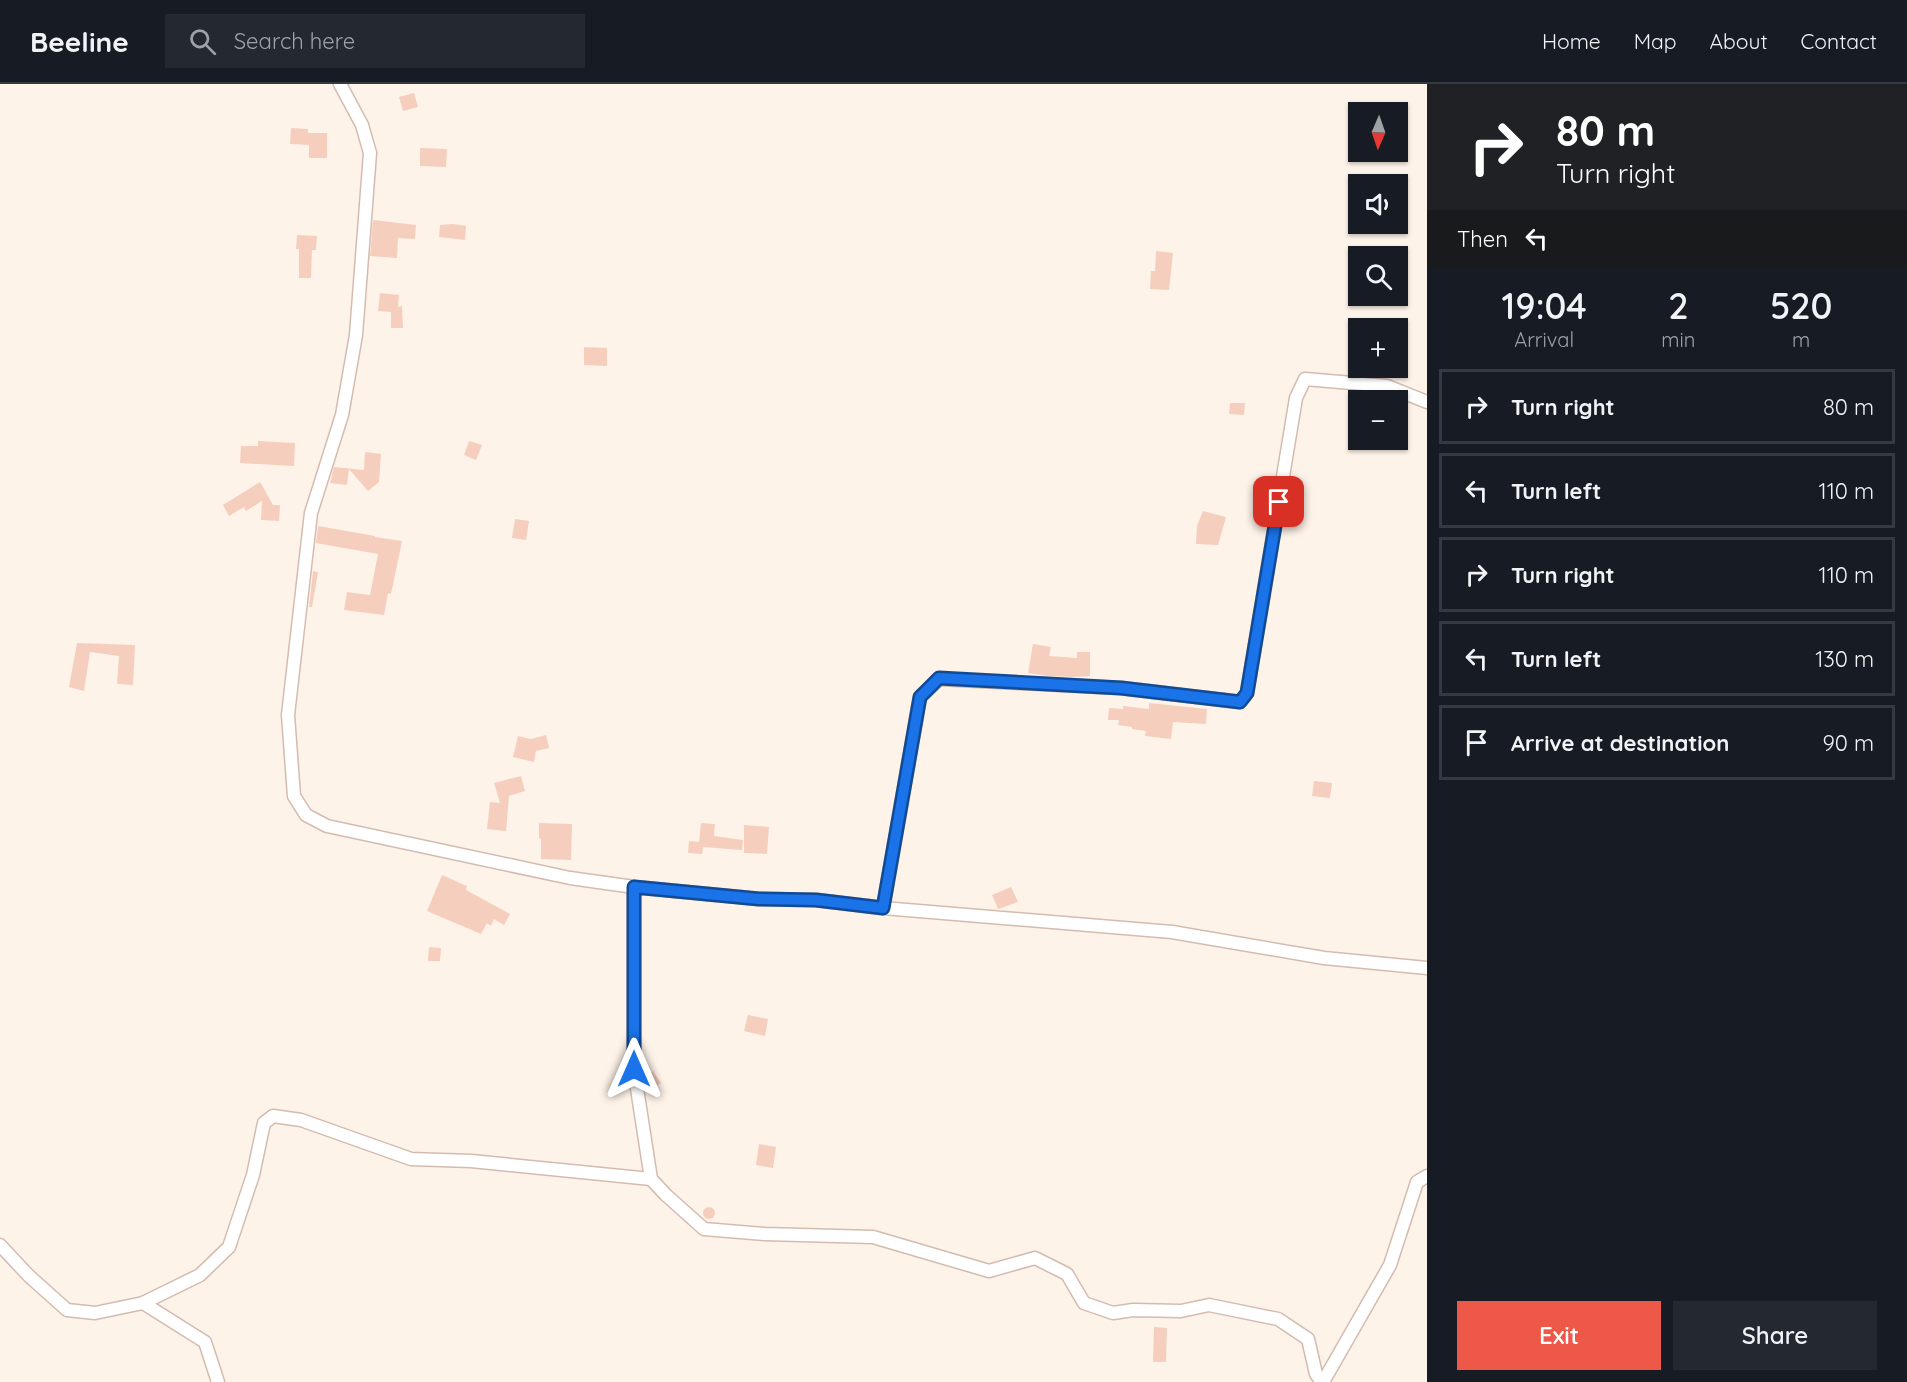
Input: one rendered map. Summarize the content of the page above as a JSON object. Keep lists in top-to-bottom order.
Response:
{
  "north": "bottom",
  "page": {
    "header": "Beeline",
    "search": "Search here",
    "nav": [
      "Home",
      "Map",
      "About",
      "Contact"
    ],
    "turn": ["80 m", "Turn right"],
    "map_buttons": ["+", "−"],
    "then": "Then",
    "eta": [
      "19:04",
      "Arrival",
      "2",
      "min",
      "520",
      "m"
    ],
    "list": [
      {
        "name": "Turn right",
        "value": "80 m"
      },
      {
        "name": "Turn left",
        "value": "110 m"
      },
      {
        "name": "Turn right",
        "value": "110 m"
      },
      {
        "name": "Turn left",
        "value": "130 m"
      },
      {
        "name": "Arrive at destination",
        "value": "90 m"
      }
    ],
    "buttons": ["Exit", "Share"]
  }
}
